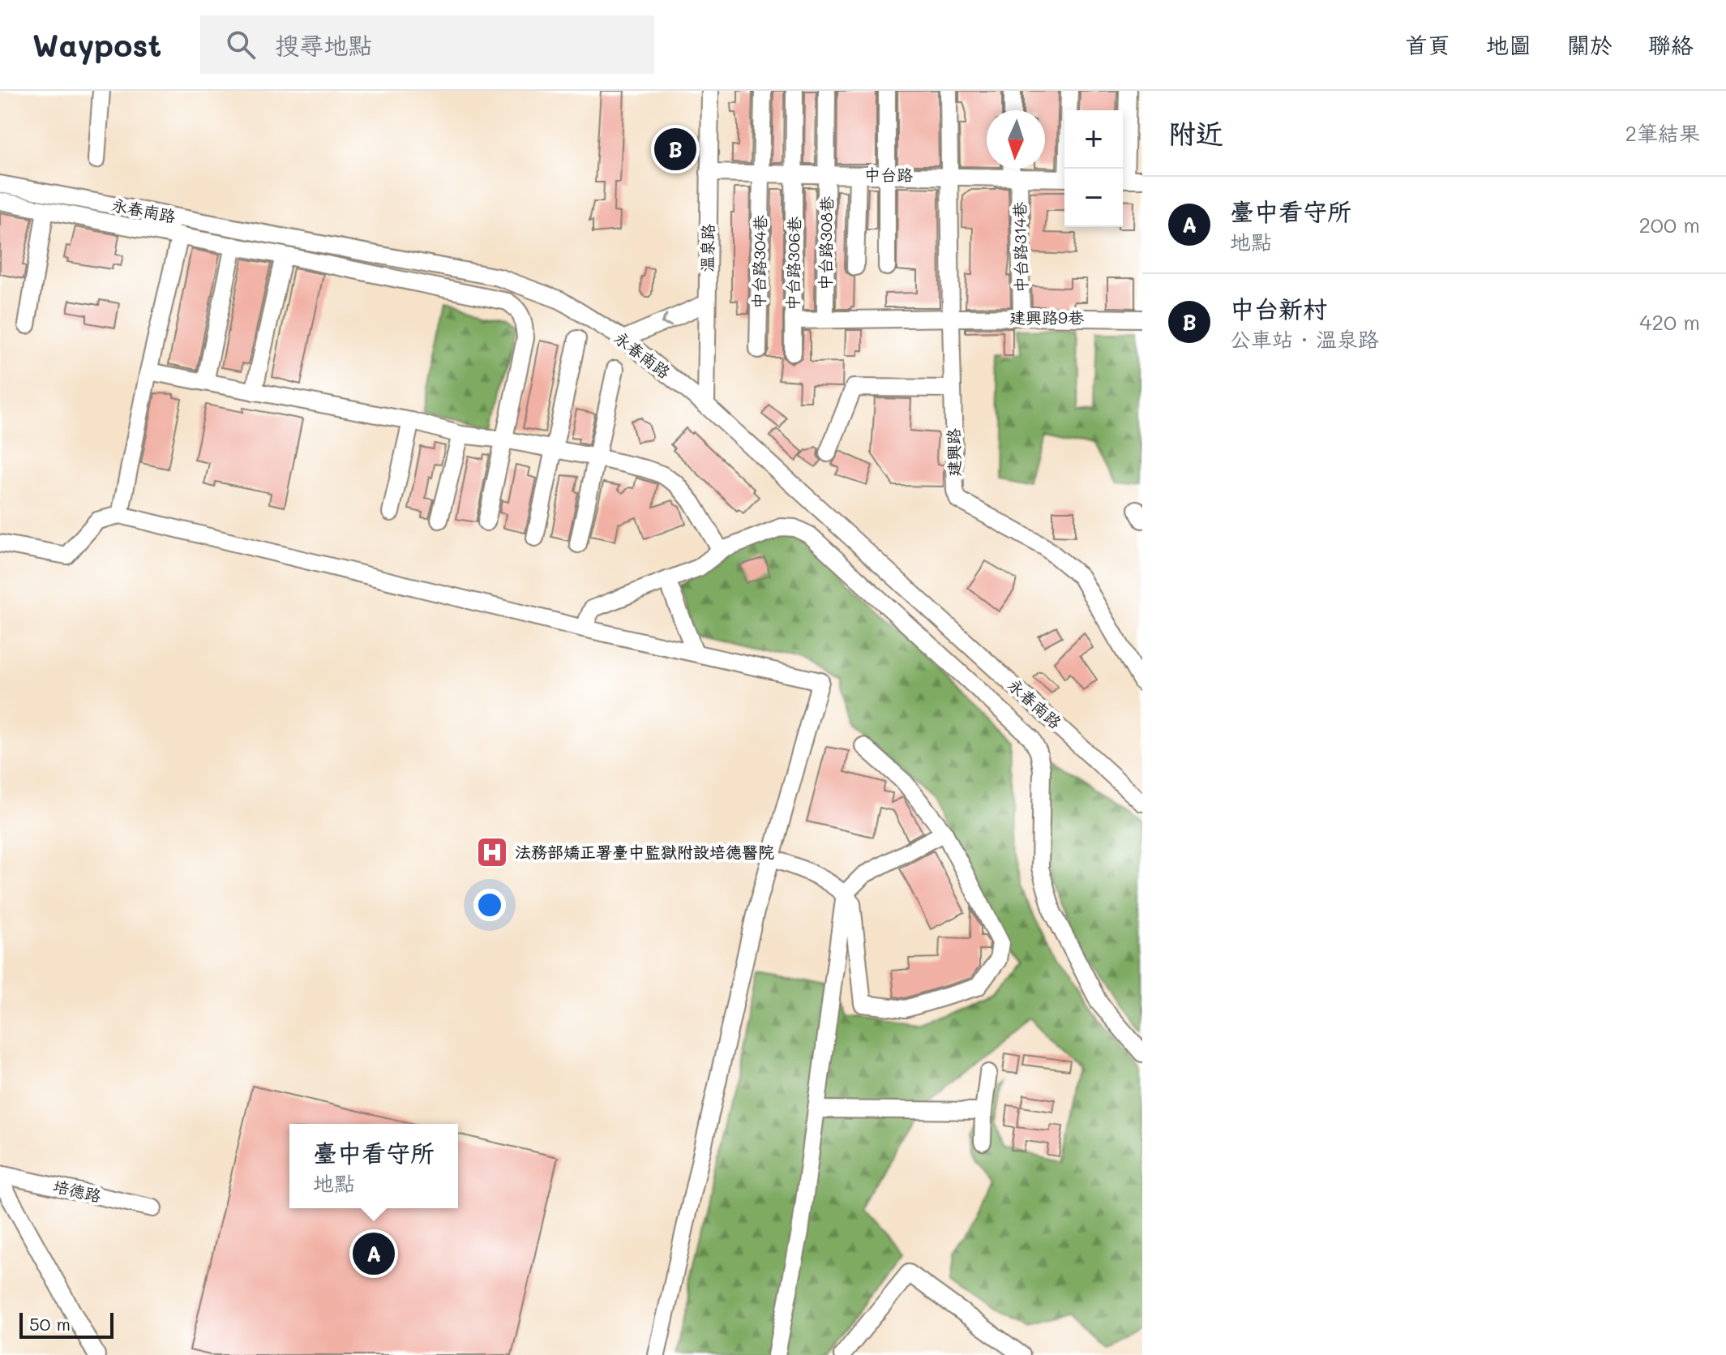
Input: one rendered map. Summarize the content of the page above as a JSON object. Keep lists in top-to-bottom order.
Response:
{
  "streets": {
    "street": [
      "中台路",
      "永春南路",
      "中台路308巷",
      "中台路314巷",
      "溫泉路",
      "中台路304巷",
      "中台路306巷",
      "建興路9巷",
      "建興路",
      "培德路"
    ]
  },
  "crossings": [
    ["中台路", "中台路308巷"],
    ["中台路", "中台路314巷"],
    ["中台路", "溫泉路"],
    ["中台路", "中台路304巷"],
    ["中台路", "中台路306巷"],
    ["中台路", "建興路"],
    ["永春南路", "溫泉路"],
    ["中台路314巷", "建興路9巷"],
    ["中台路306巷", "建興路9巷"],
    ["建興路9巷", "建興路"]
  ],
  "places": {
    "hospital": ["法務部矯正署臺中監獄附設培德醫院"]
  },
  "scale_bar": "50 m",
  "north": "bottom",
  "page": {
    "header": "Waypost",
    "search": "搜尋地點",
    "nav": [
      "首頁",
      "地圖",
      "關於",
      "聯絡"
    ],
    "heading": ["附近", "2筆結果"],
    "map_buttons": ["+", "−"],
    "pins": ["B", "A"],
    "list": [
      {
        "mark": "A",
        "name": "臺中看守所",
        "note": "地點",
        "value": "200 m"
      },
      {
        "mark": "B",
        "name": "中台新村",
        "note": "公車站 · 溫泉路",
        "value": "420 m"
      }
    ],
    "popup": ["臺中看守所", "地點"],
    "scale": "50 m"
  }
}
